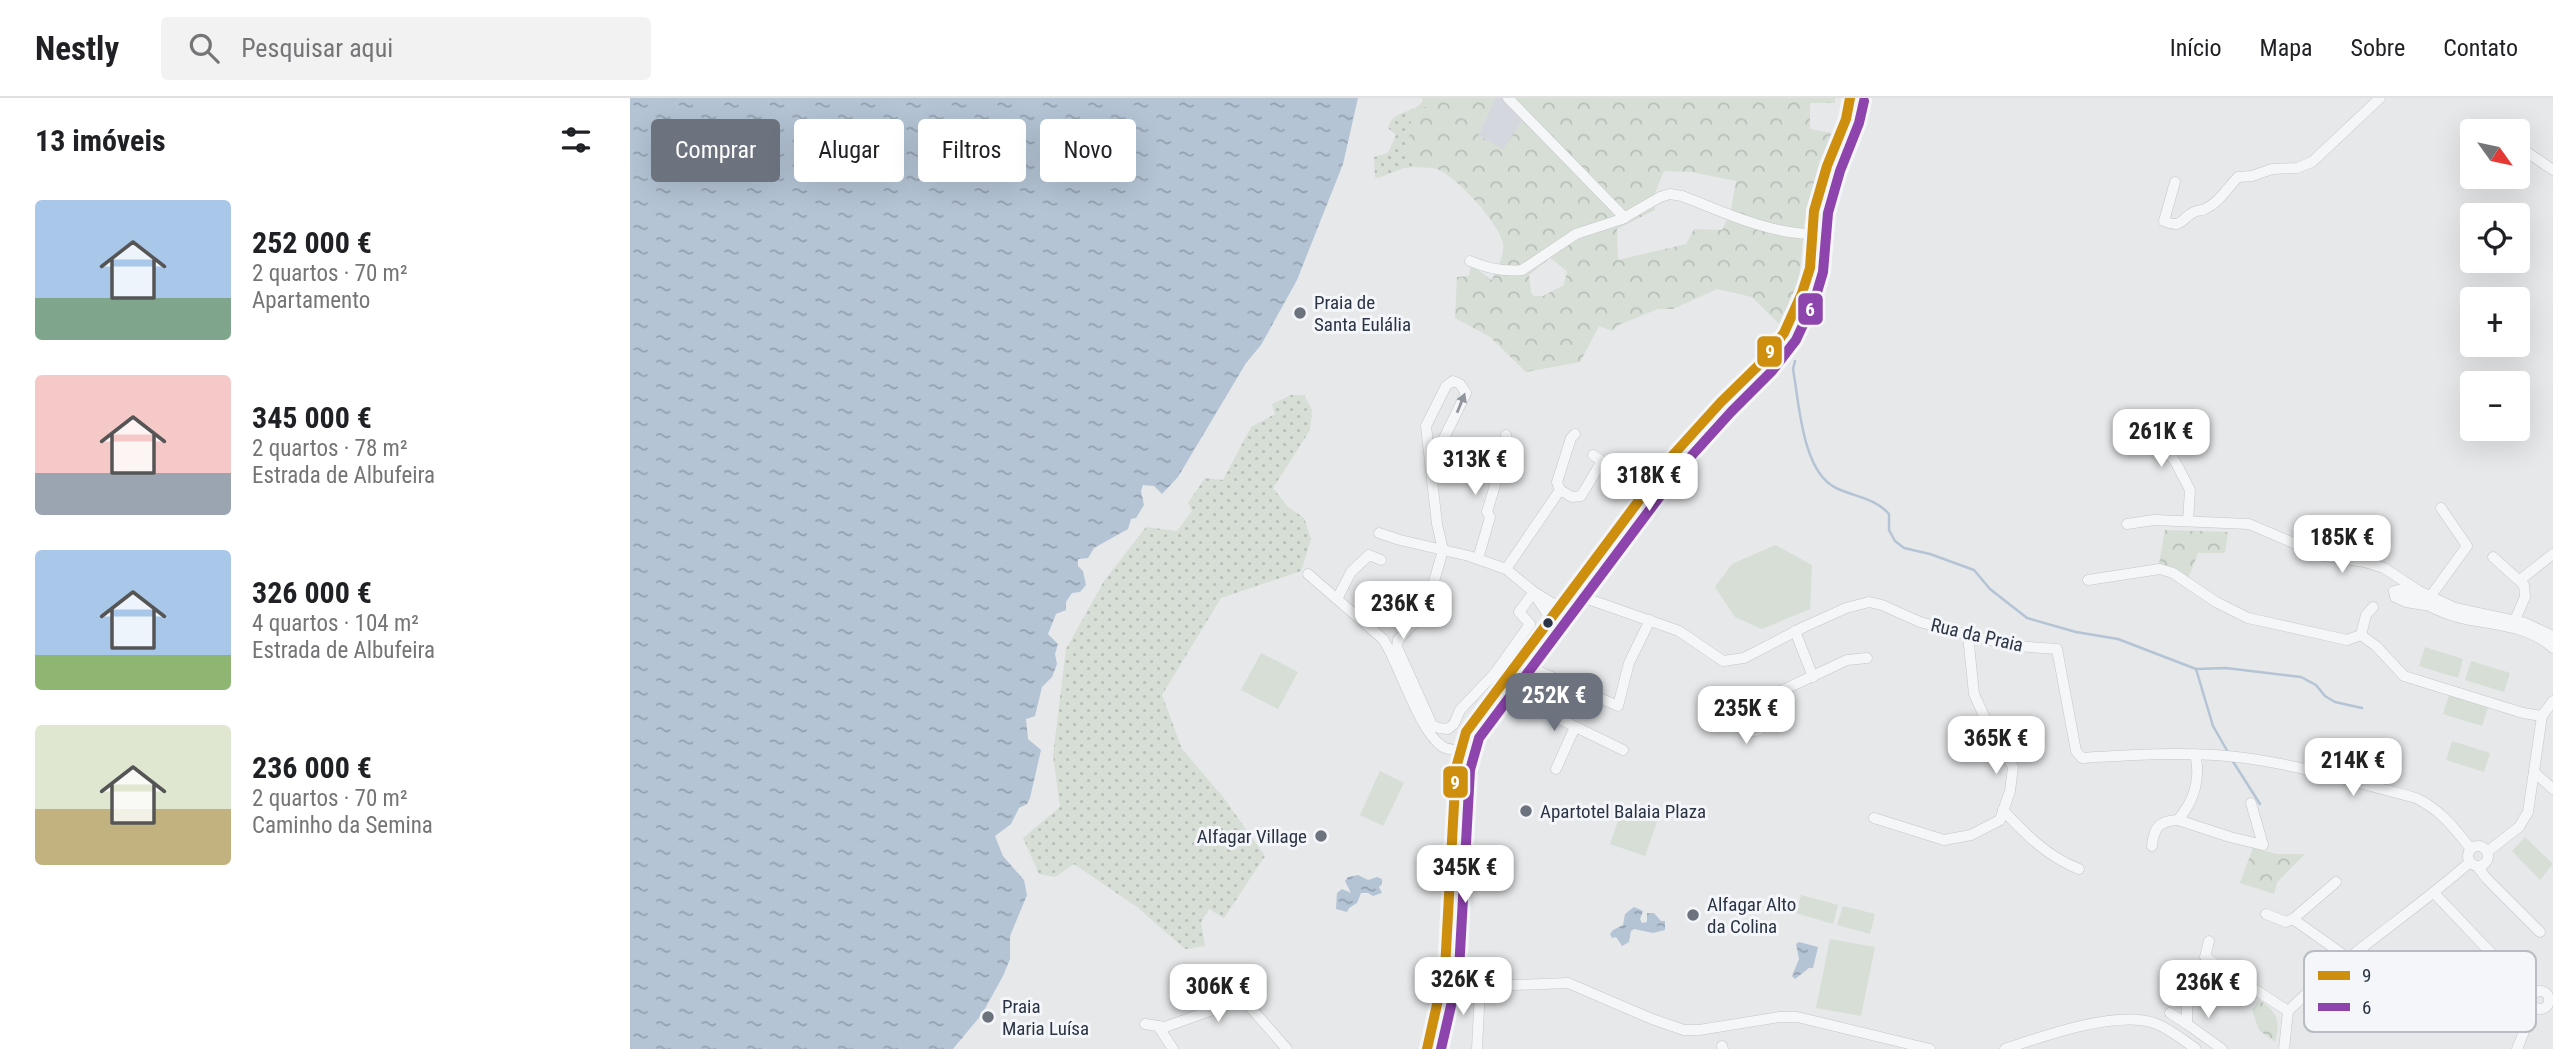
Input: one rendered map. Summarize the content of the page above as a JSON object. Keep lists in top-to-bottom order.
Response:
{
  "streets": {
    "street": ["Rua da Praia"]
  },
  "places": [
    "Praia de Santa Eulália",
    "Apartotel Balaia Plaza",
    "Alfagar Village",
    "Alfagar Alto da Colina",
    "Praia Maria Luísa"
  ],
  "lines": ["transit line 9", "transit line 6"],
  "legend": ["9", "6"],
  "north": "bottom right",
  "page": {
    "header": "Nestly",
    "search": "Pesquisar aqui",
    "nav": [
      "Início",
      "Mapa",
      "Sobre",
      "Contato"
    ],
    "heading": "13 imóveis",
    "map_buttons": ["+", "−"],
    "chip": [
      "Comprar",
      "Alugar",
      "Filtros",
      "Novo"
    ],
    "list": [
      {
        "name": "252 000 €",
        "note": "2 quartos · 70 m² · Apartamento"
      },
      {
        "name": "345 000 €",
        "note": "2 quartos · 78 m² · Estrada de Albufeira"
      },
      {
        "name": "326 000 €",
        "note": "4 quartos · 104 m² · Estrada de Albufeira"
      },
      {
        "name": "236 000 €",
        "note": "2 quartos · 70 m² · Caminho da Semina"
      }
    ],
    "price": [
      "261K €",
      "313K €",
      "318K €",
      "185K €",
      "236K €",
      "252K €",
      "235K €",
      "365K €",
      "214K €",
      "345K €",
      "326K €",
      "236K €",
      "306K €"
    ]
  }
}
